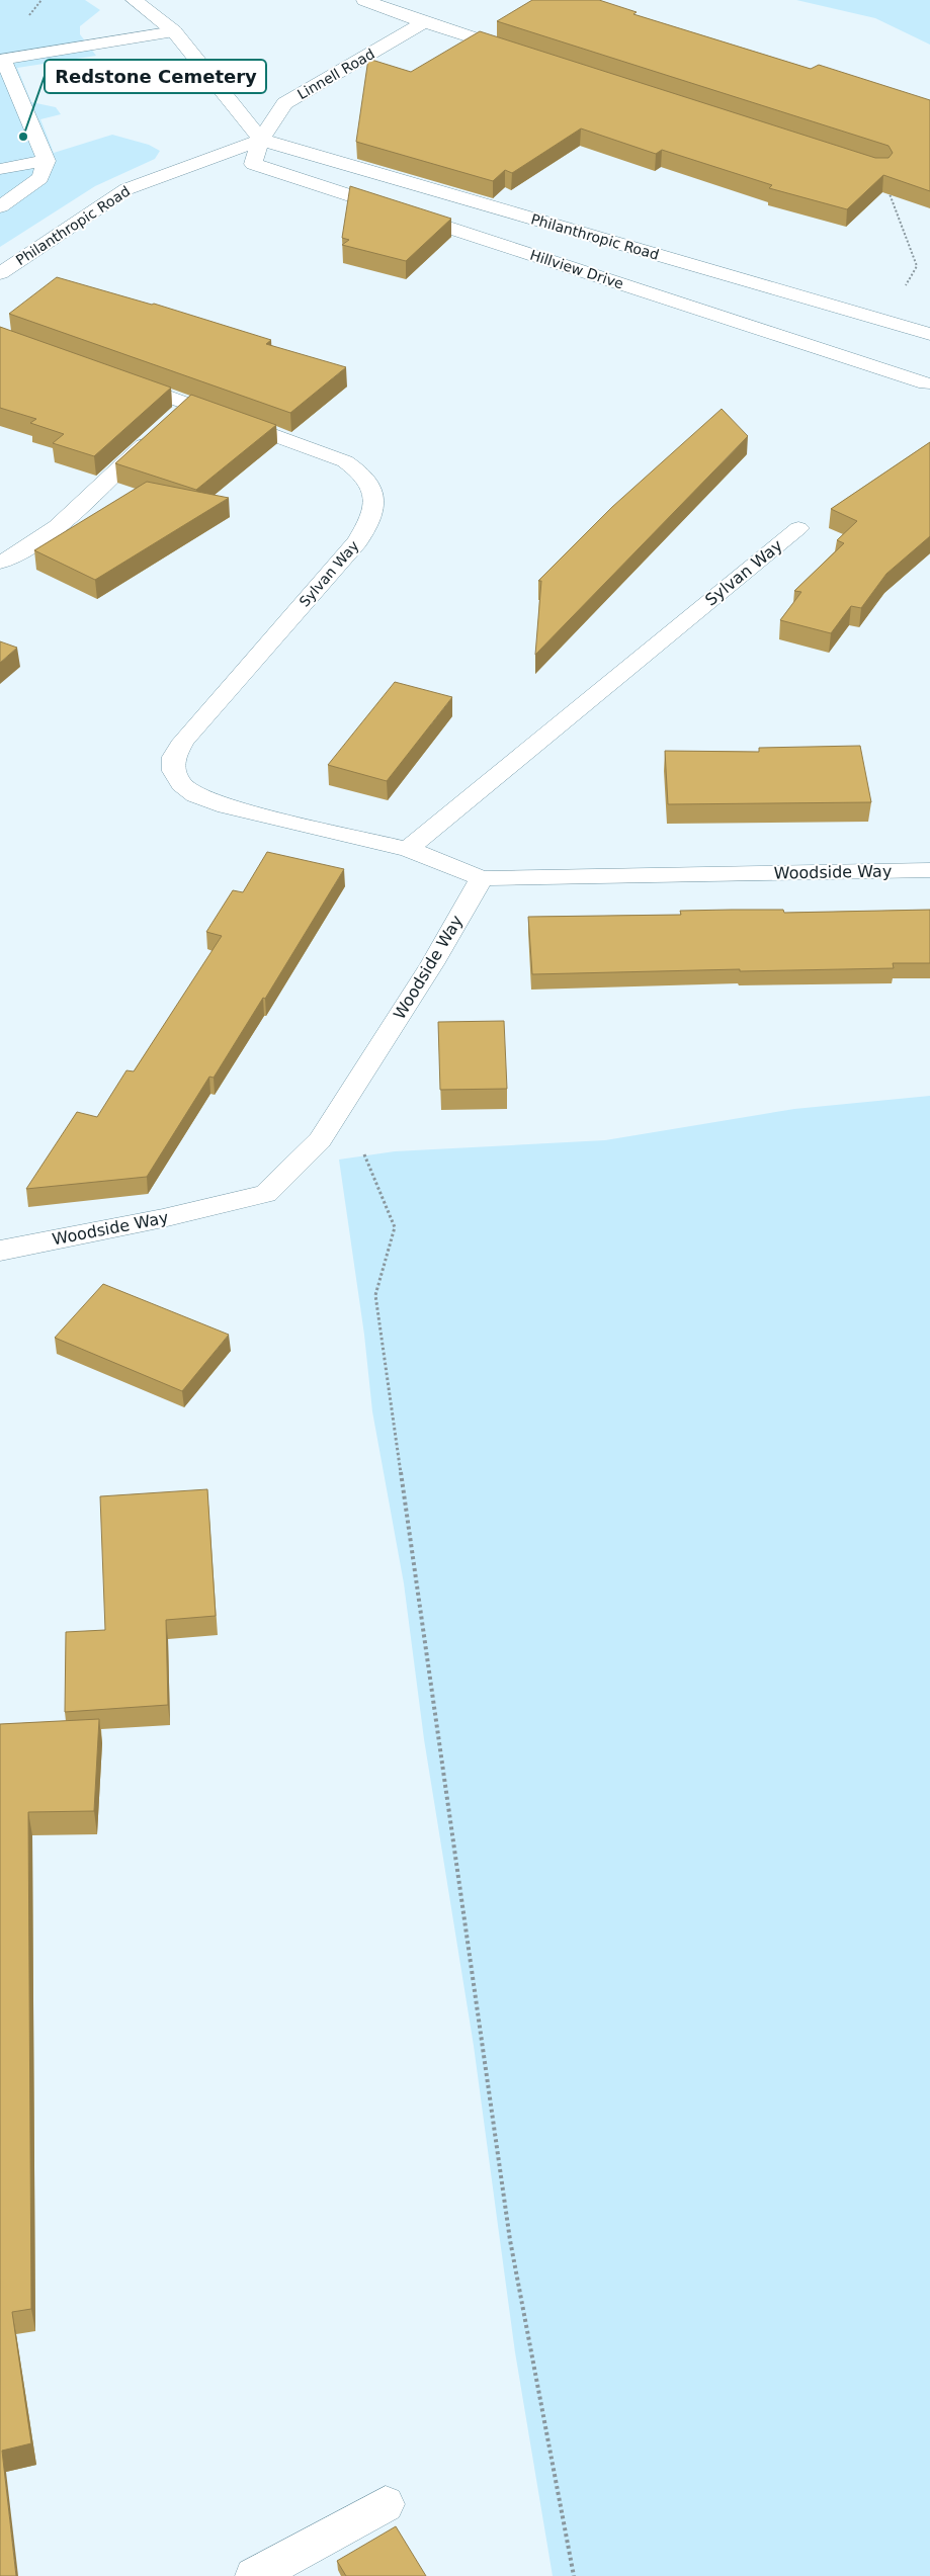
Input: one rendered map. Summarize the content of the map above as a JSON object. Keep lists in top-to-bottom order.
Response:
{
  "streets": {
    "street": [
      "Linnell Road",
      "Philanthropic Road",
      "Hillview Drive",
      "Sylvan Way",
      "Woodside Way"
    ]
  },
  "crossings": [
    ["Linnell Road", "Philanthropic Road"],
    ["Linnell Road", "Hillview Drive"],
    ["Philanthropic Road", "Hillview Drive"],
    ["Sylvan Way", "Woodside Way"]
  ],
  "places": ["Redstone Cemetery"]
}
